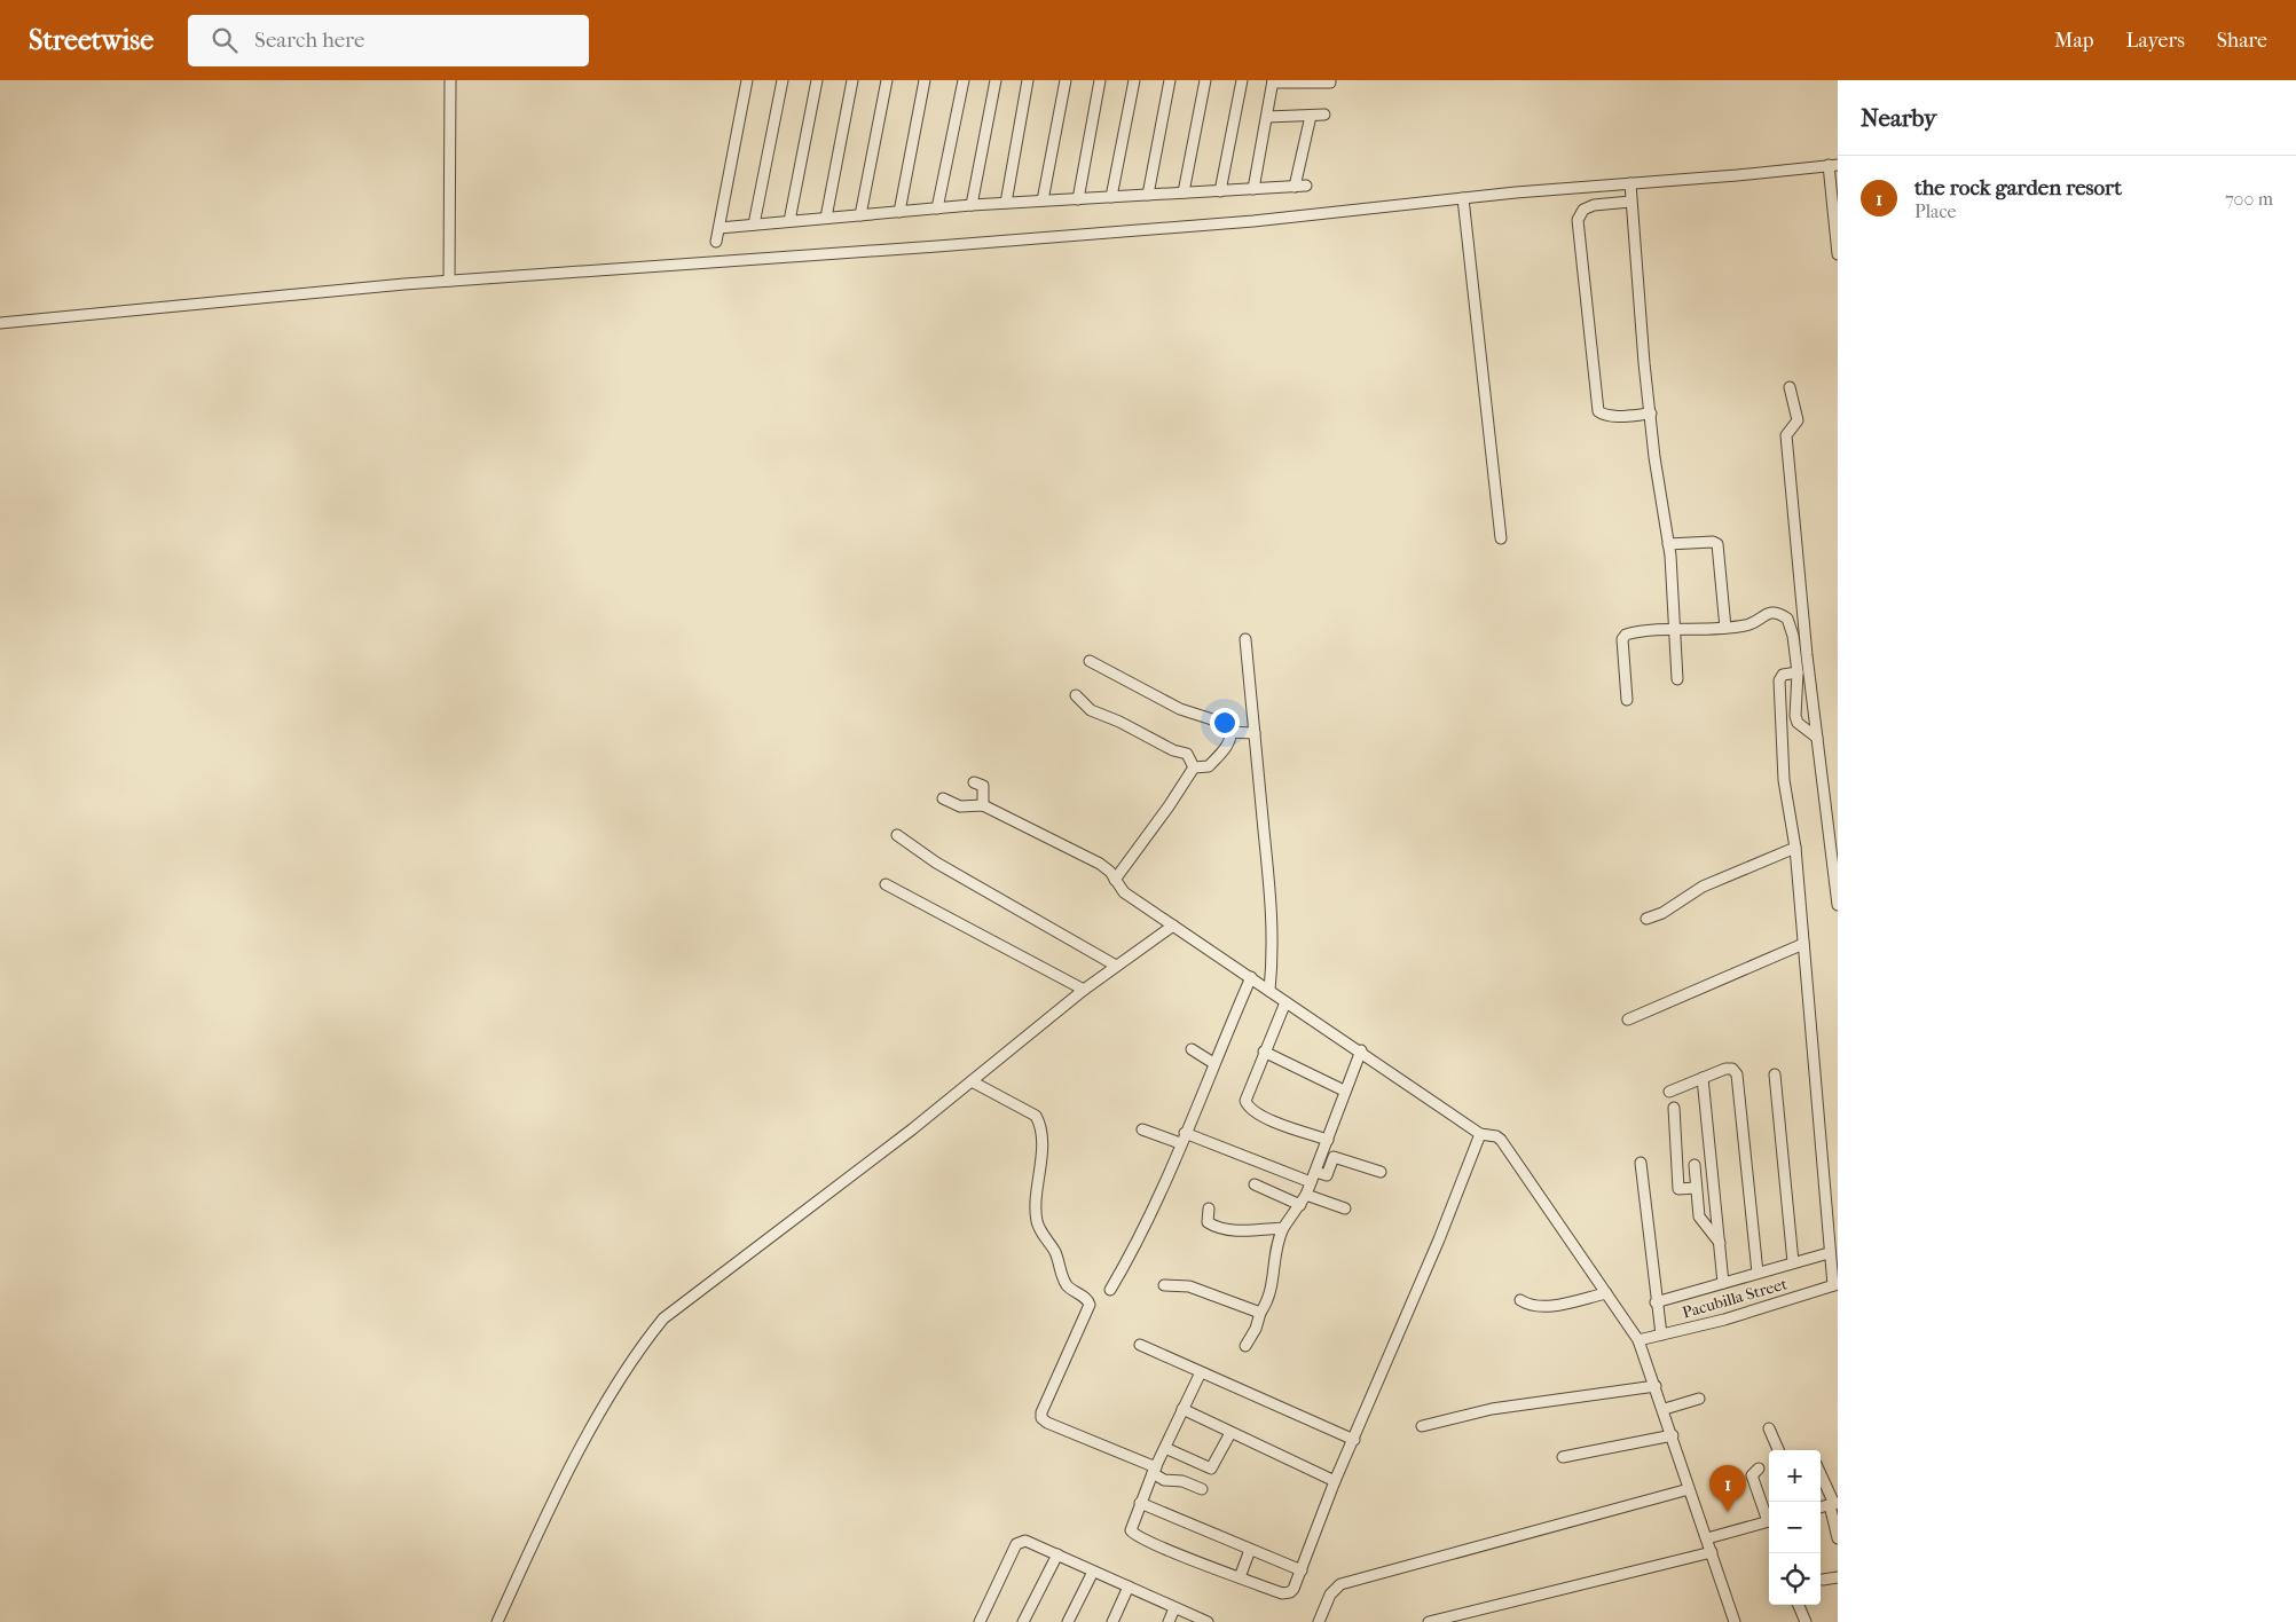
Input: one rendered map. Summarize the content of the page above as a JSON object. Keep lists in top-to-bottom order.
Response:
{
  "streets": {
    "street": ["Pacubilla Street"]
  },
  "page": {
    "header": "Streetwise",
    "search": "Search here",
    "nav": ["Map", "Layers", "Share"],
    "heading": "Nearby",
    "list": [
      {
        "mark": "1",
        "name": "the rock garden resort",
        "note": "Place",
        "value": "700 m"
      }
    ],
    "map_buttons": ["+", "−"],
    "pins": "1"
  }
}
